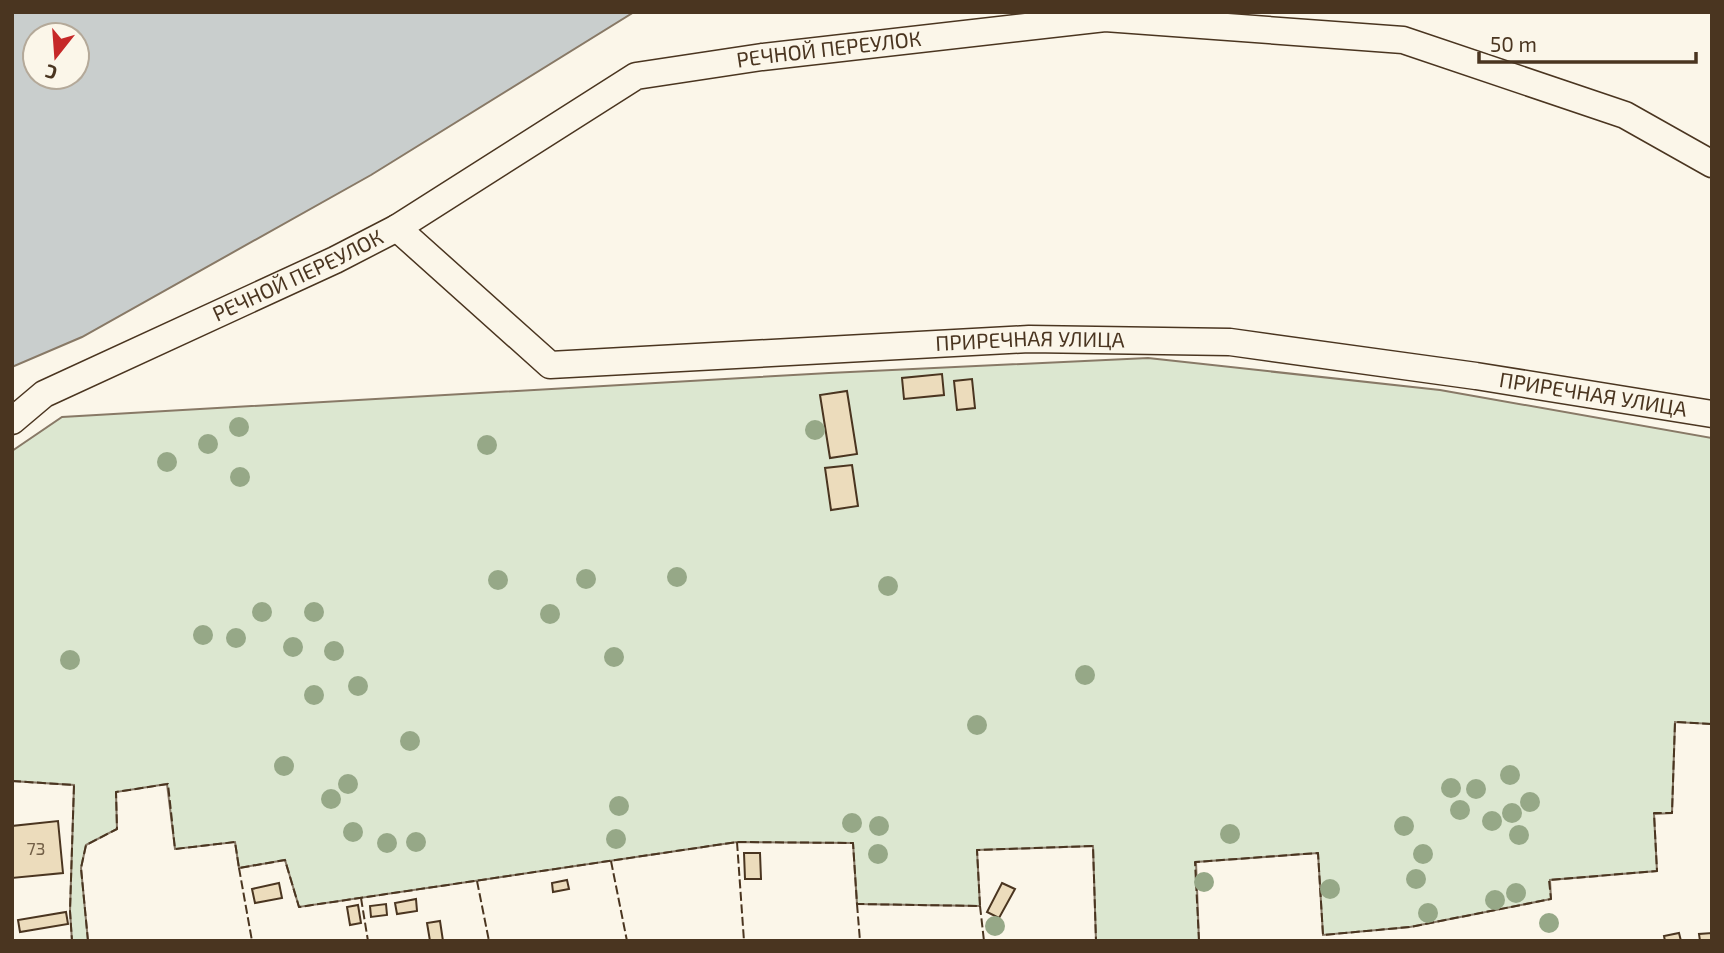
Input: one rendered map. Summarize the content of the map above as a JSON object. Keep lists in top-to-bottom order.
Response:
{
  "streets": {
    "street": ["РЕЧНОЙ ПЕРЕУЛОК", "ПРИРЕЧНАЯ УЛИЦА"]
  },
  "crossings": [
    ["РЕЧНОЙ ПЕРЕУЛОК", "ПРИРЕЧНАЯ УЛИЦА"]
  ],
  "house_numbers": ["73"],
  "scale_bar": "50 m",
  "north": "bottom"
}
